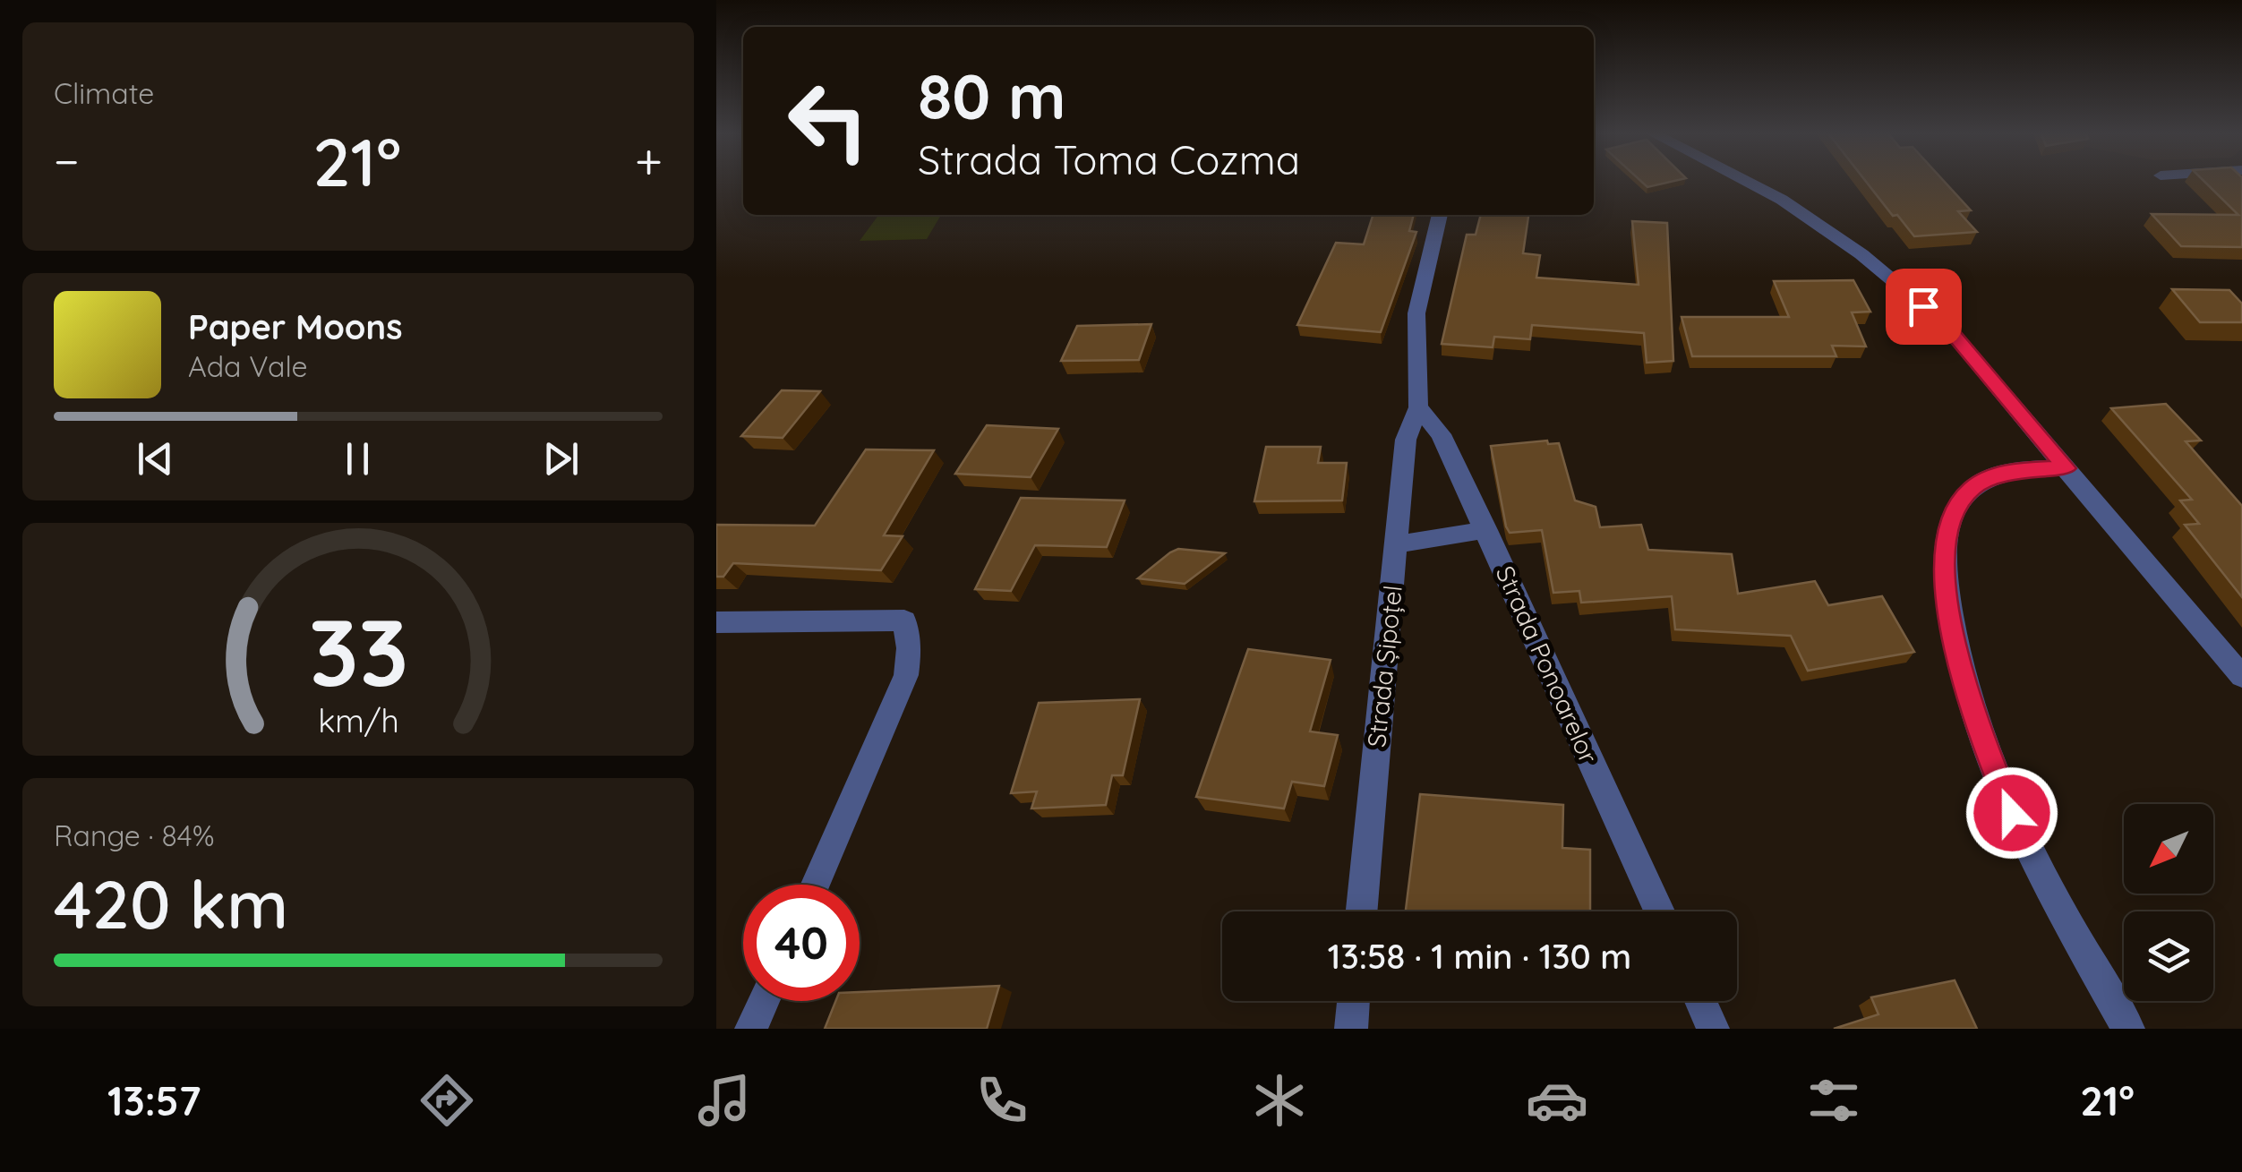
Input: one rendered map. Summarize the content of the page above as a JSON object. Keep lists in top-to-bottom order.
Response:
{
  "streets": {
    "street": ["Strada Ponoarelor", "Strada Șipoțel"]
  },
  "crossings": [
    ["Strada Ponoarelor", "Strada Șipoțel"]
  ],
  "north": "bottom left",
  "page": {
    "tile": [
      "Climate",
      ["Range · 84%", "420 km"]
    ],
    "turn": ["80 m", "Strada Toma Cozma"],
    "heat": ["−", "21°", "+"],
    "song": ["Paper Moons", "Ada Vale"],
    "limit": "40",
    "trip": "13:58 · 1 min · 130 m",
    "tabs": ["13:57", "21°"],
    "gauge": ["33", "km/h"]
  }
}
